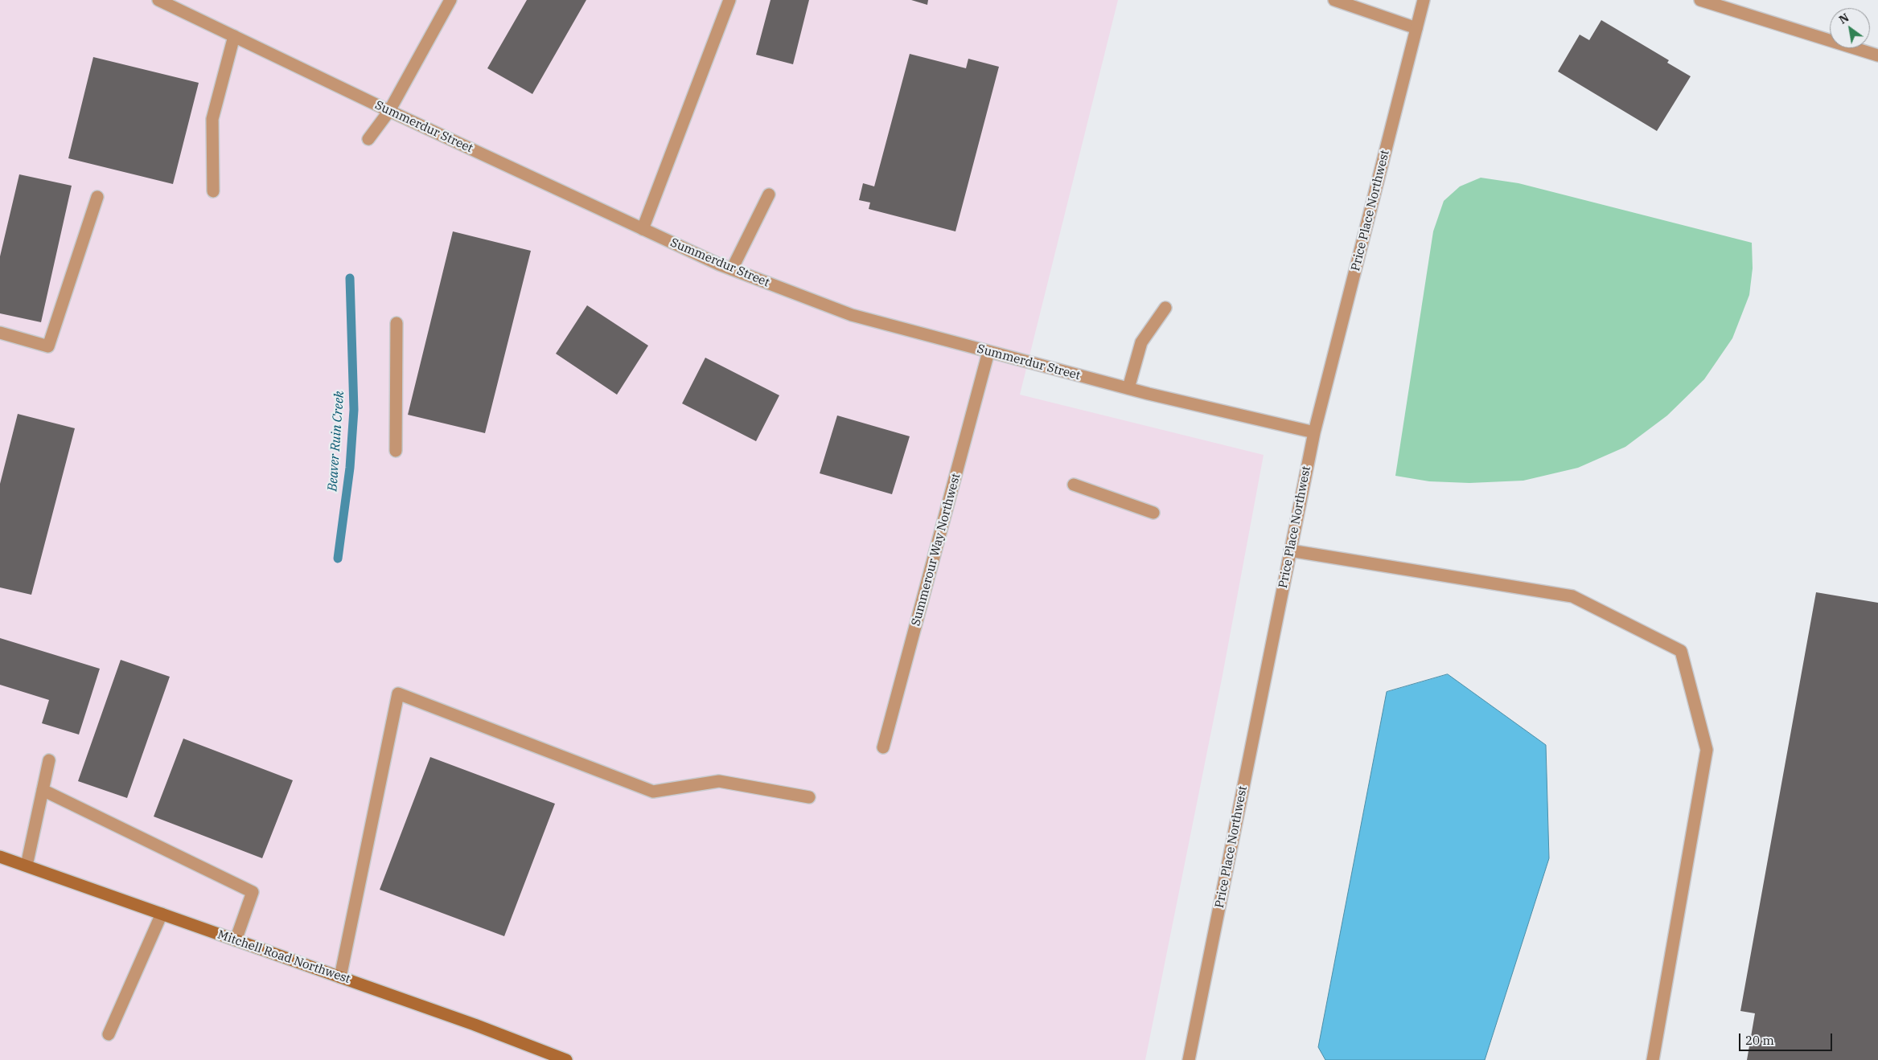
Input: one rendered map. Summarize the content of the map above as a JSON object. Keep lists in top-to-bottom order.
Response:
{
  "streets": {
    "street": [
      "Summerdur Street",
      "Price Place Northwest",
      "Summerour Way Northwest",
      "Mitchell Road Northwest"
    ]
  },
  "crossings": [
    ["Summerdur Street", "Price Place Northwest"],
    ["Summerdur Street", "Summerour Way Northwest"]
  ],
  "water": ["Beaver Ruin Creek"],
  "scale_bar": "20 m",
  "north": "top left"
}
